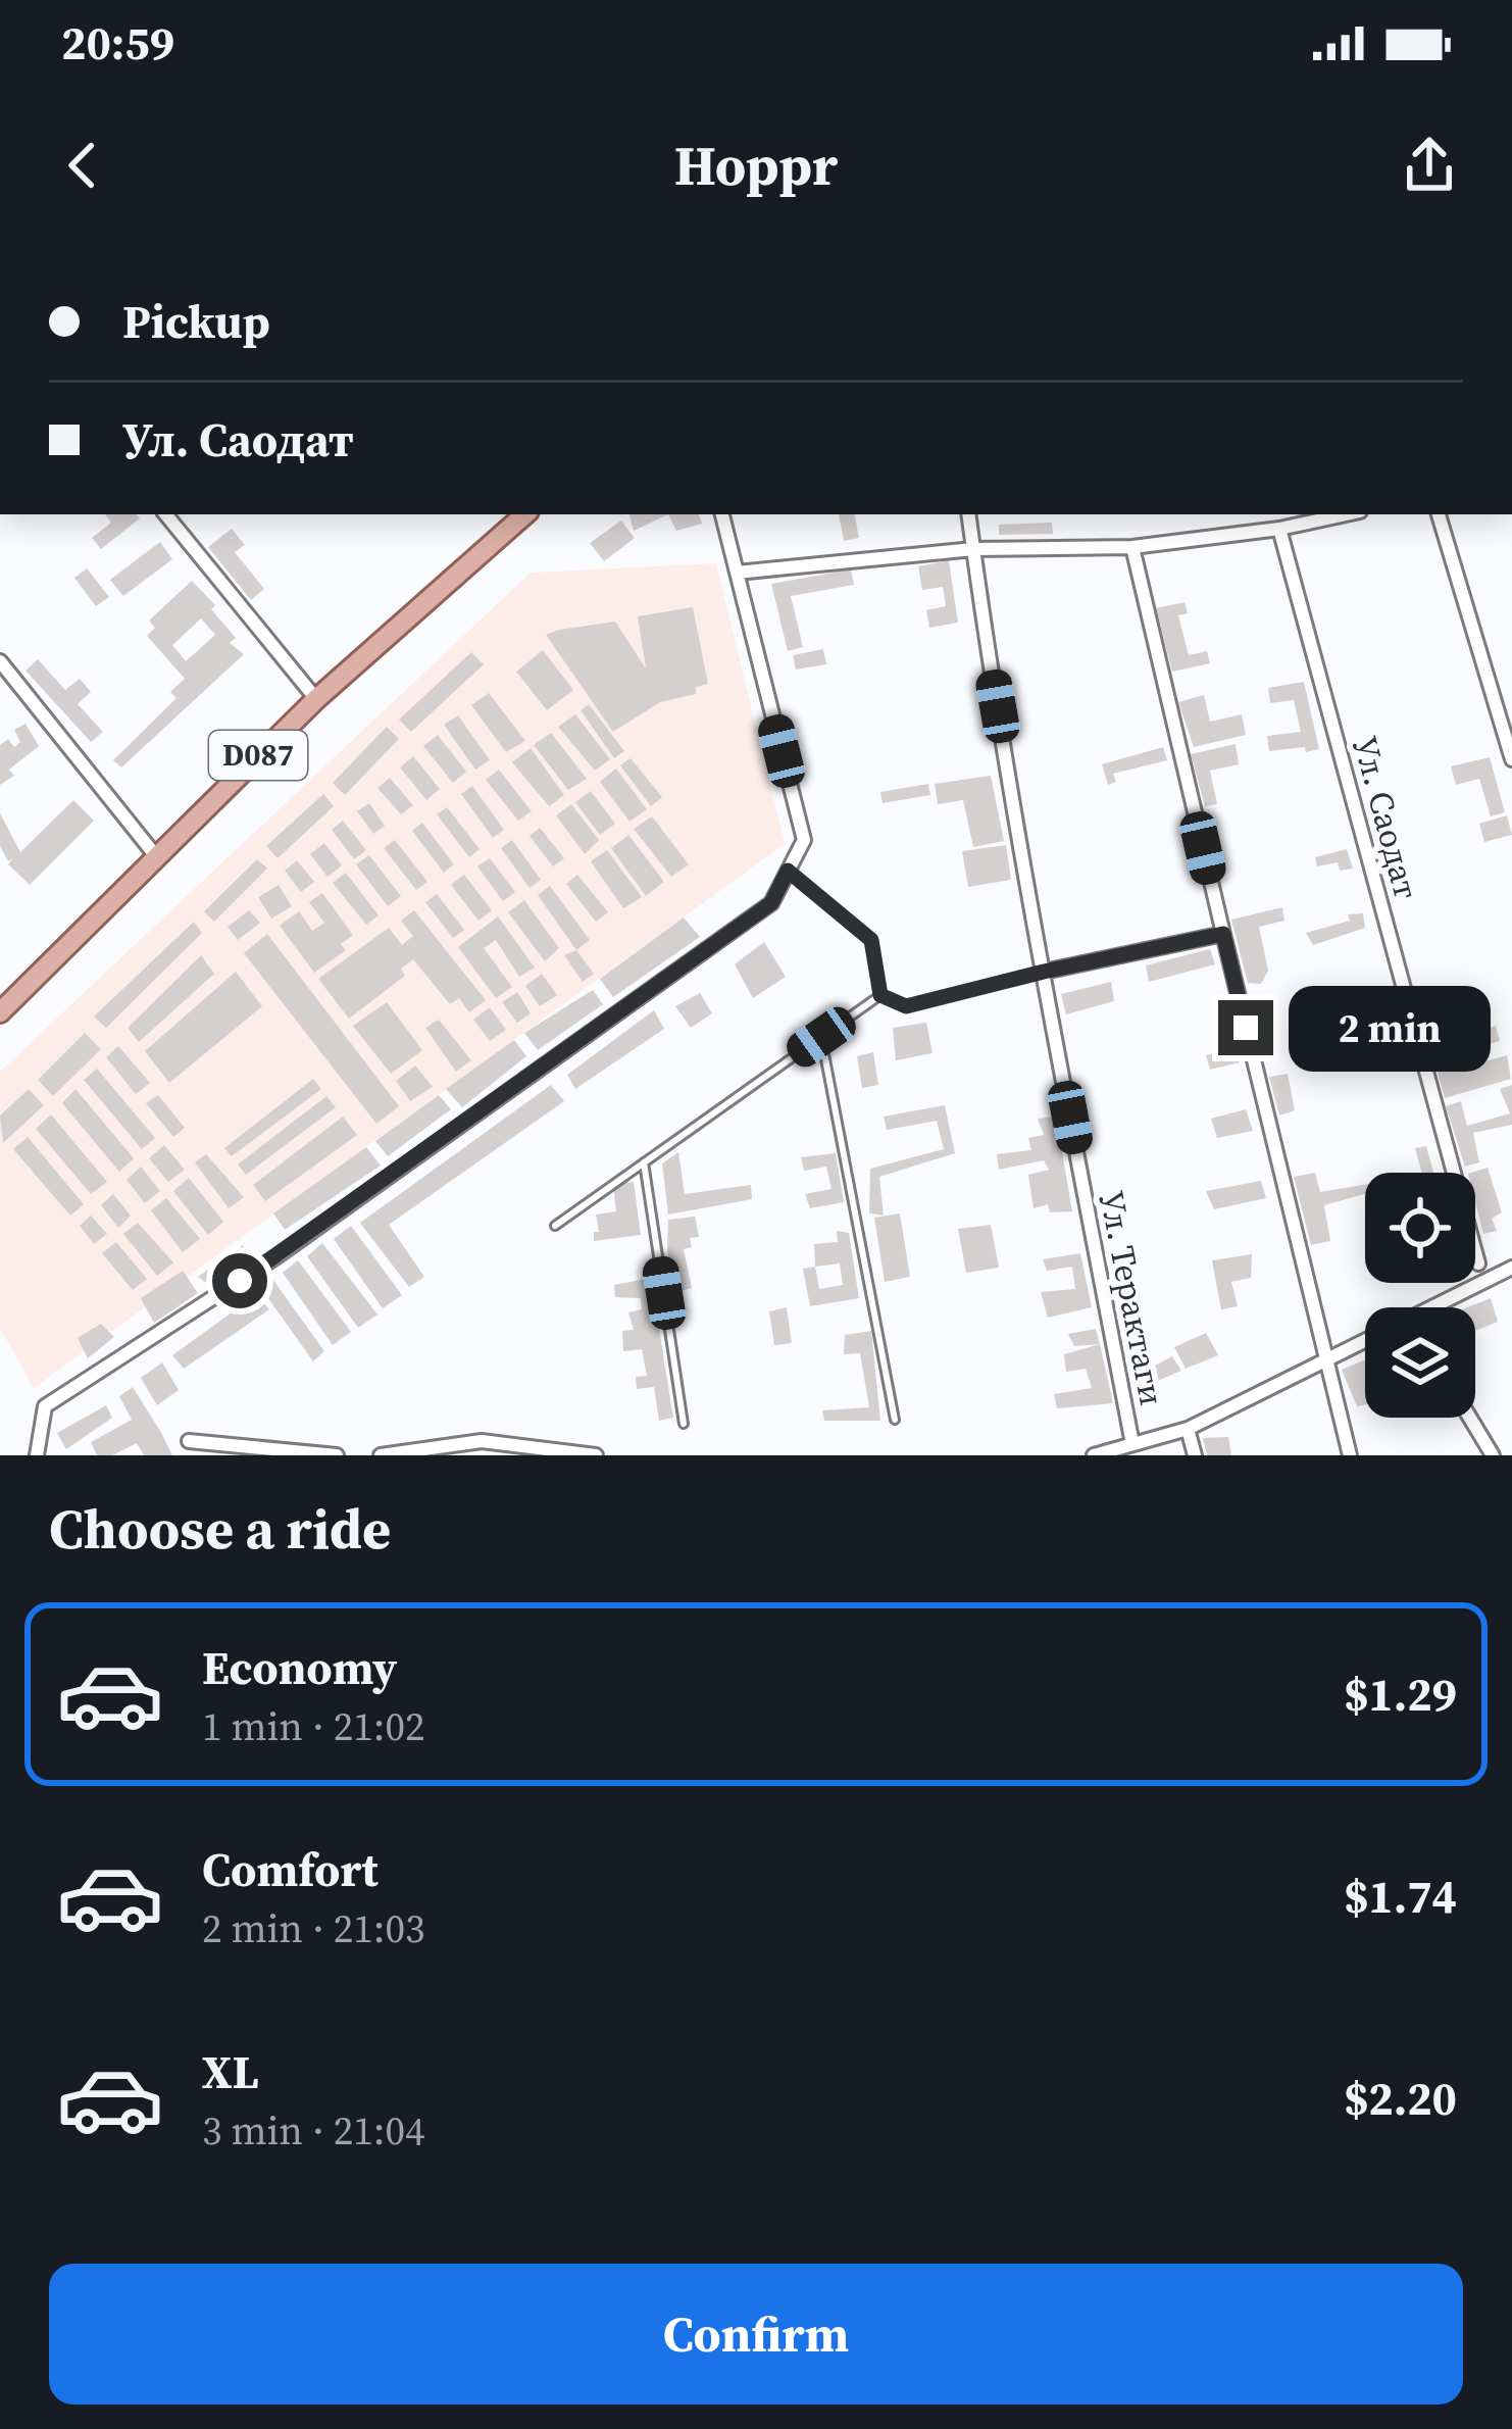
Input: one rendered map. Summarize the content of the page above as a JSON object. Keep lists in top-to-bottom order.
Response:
{
  "streets": {
    "main road": ["D087"],
    "street": ["Ул. Саодат", "Ул. Терактаги"]
  },
  "page": {
    "status": "20:59",
    "header": "Hoppr",
    "banner": ["Pickup", "Ул. Саодат"],
    "bubble": "2 min",
    "heading": "Choose a ride",
    "list": [
      {
        "name": "Economy",
        "note": "1 min · 21:02",
        "value": "$1.29"
      },
      {
        "name": "Comfort",
        "note": "2 min · 21:03",
        "value": "$1.74"
      },
      {
        "name": "XL",
        "note": "3 min · 21:04",
        "value": "$2.20"
      }
    ],
    "buttons": "Confirm"
  }
}
